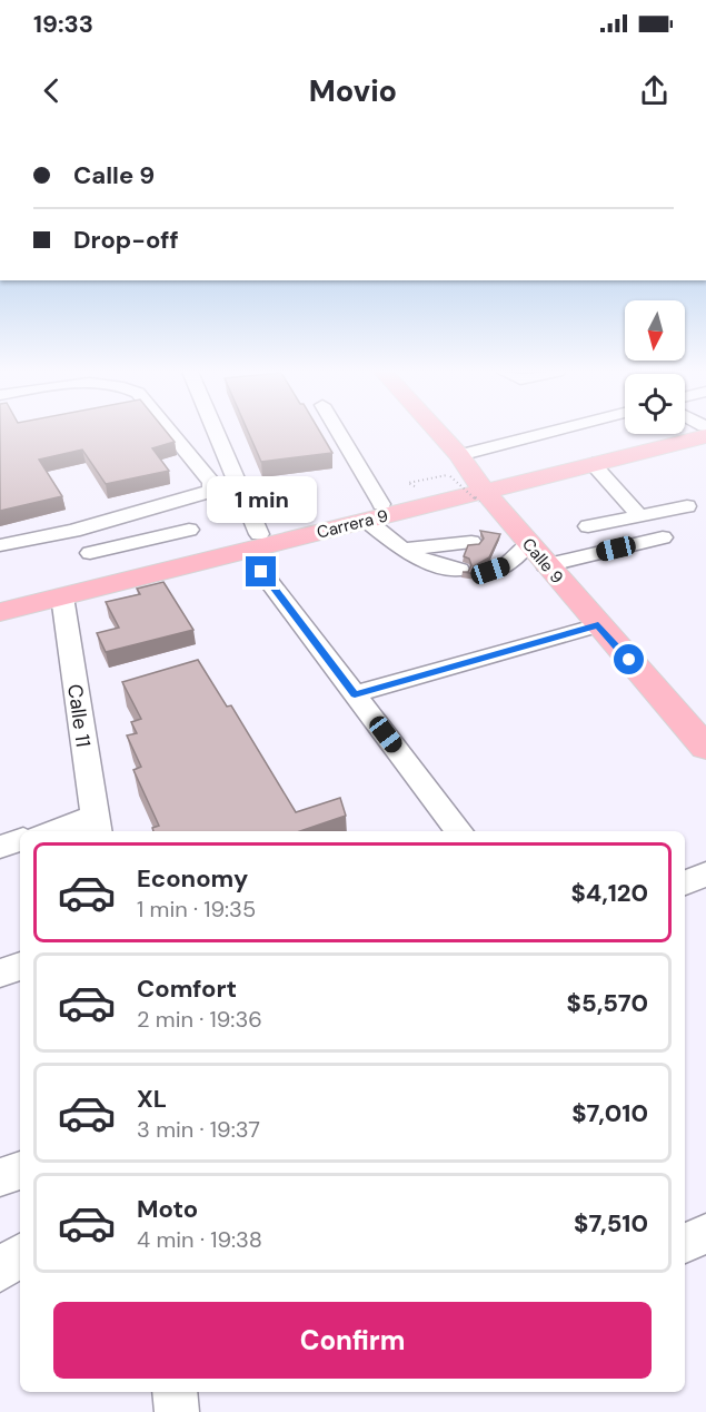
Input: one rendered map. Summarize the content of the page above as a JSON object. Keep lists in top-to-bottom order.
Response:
{
  "streets": {
    "main road": ["Carrera 9", "Calle 9"],
    "street": ["Calle 11"]
  },
  "crossings": [
    ["Carrera 9", "Calle 9"],
    ["Carrera 9", "Calle 11"]
  ],
  "north": "bottom",
  "page": {
    "status": "19:33",
    "header": "Movio",
    "banner": ["Calle 9", "Drop-off"],
    "bubble": "1 min",
    "list": [
      {
        "name": "Economy",
        "note": "1 min · 19:35",
        "value": "$4,120"
      },
      {
        "name": "Comfort",
        "note": "2 min · 19:36",
        "value": "$5,570"
      },
      {
        "name": "XL",
        "note": "3 min · 19:37",
        "value": "$7,010"
      },
      {
        "name": "Moto",
        "note": "4 min · 19:38",
        "value": "$7,510"
      }
    ],
    "buttons": "Confirm"
  }
}
